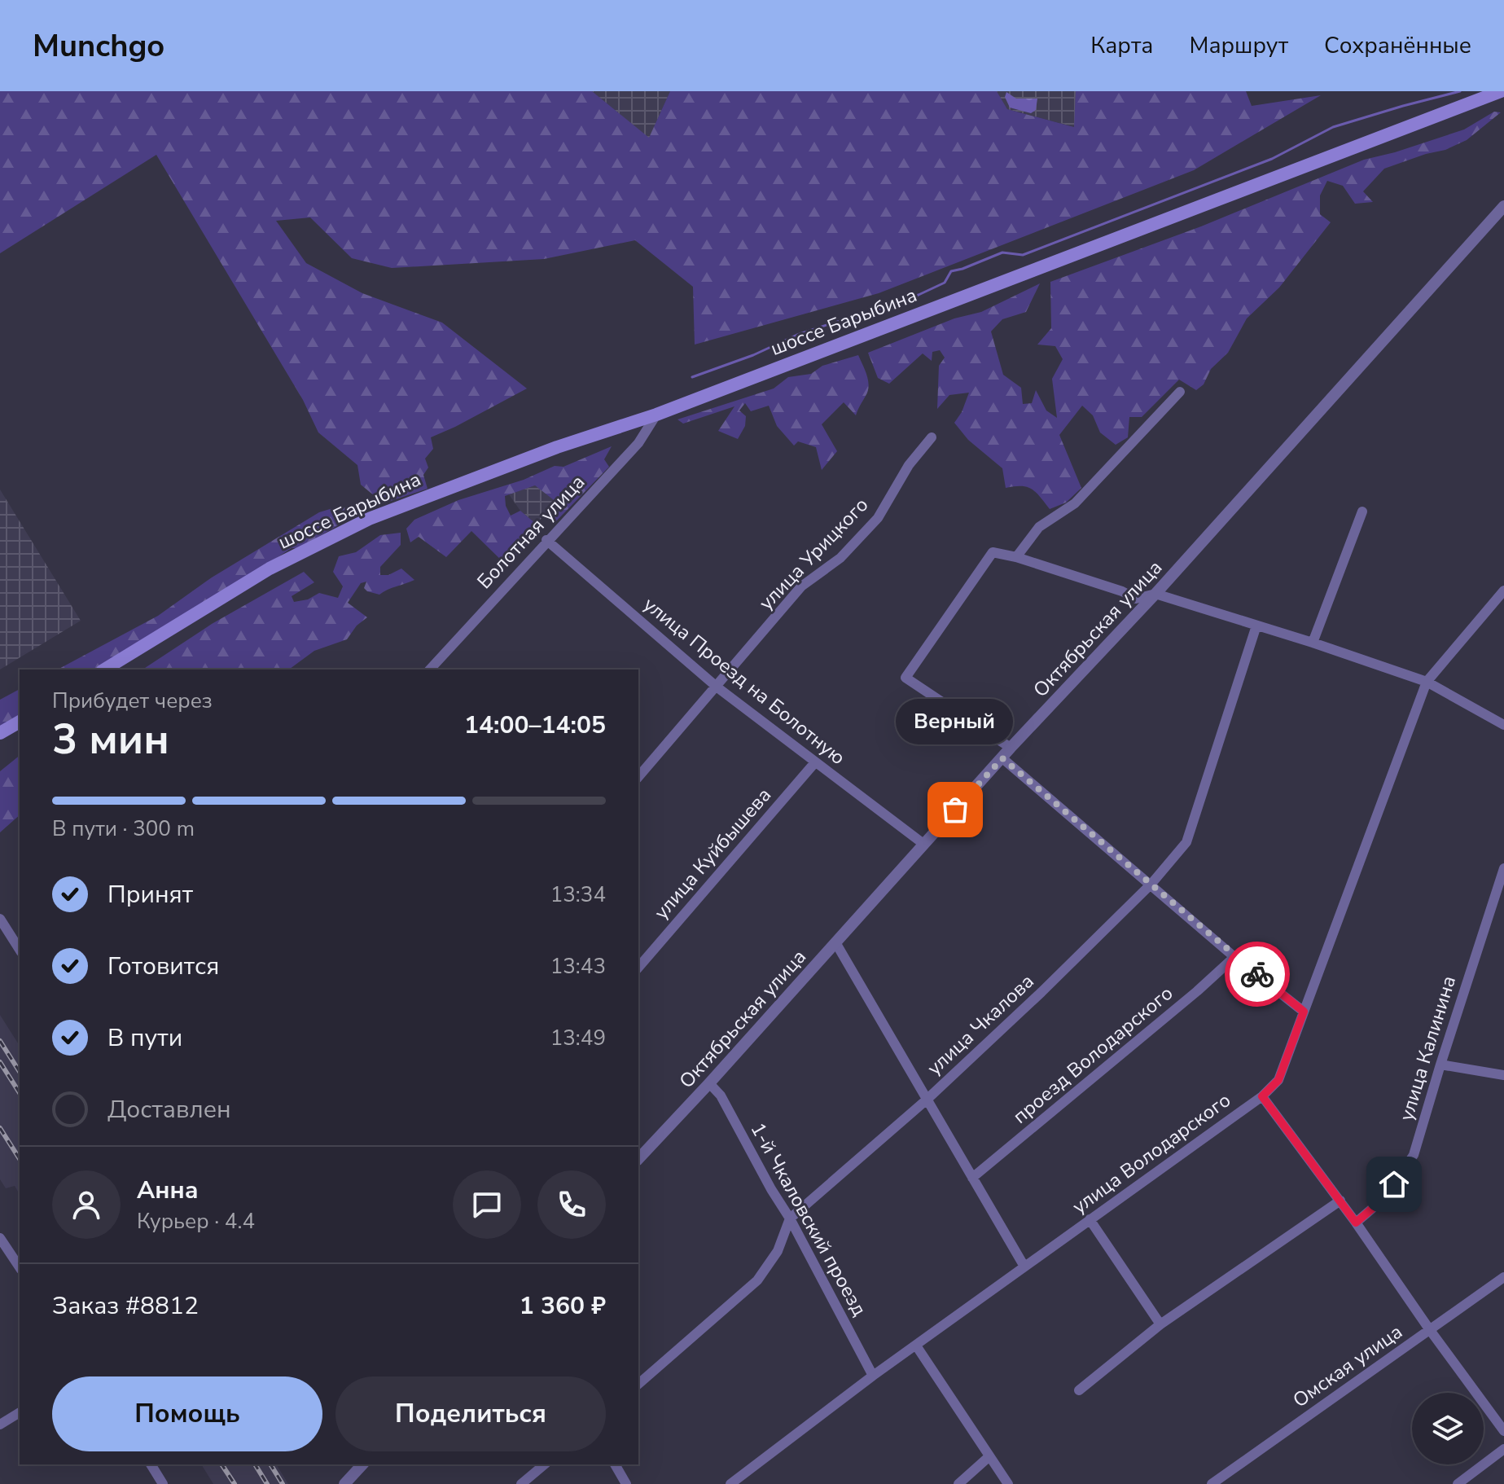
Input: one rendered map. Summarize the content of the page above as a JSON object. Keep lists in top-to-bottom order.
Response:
{
  "streets": {
    "main road": ["шоссе Барыбина"],
    "street": [
      "Болотная улица",
      "улица Урицкого",
      "Октябрьская улица",
      "улица Проезд на Болотную",
      "улица Куйбышева",
      "улица Чкалова",
      "улица Калинина",
      "проезд Володарского",
      "улица Володарского",
      "1-й Чкаловский проезд",
      "Омская улица"
    ]
  },
  "crossings": [
    ["шоссе Барыбина", "Болотная улица"],
    ["Болотная улица", "улица Проезд на Болотную"],
    ["улица Урицкого", "улица Проезд на Болотную"],
    ["Октябрьская улица", "улица Проезд на Болотную"],
    ["Октябрьская улица", "1-й Чкаловский проезд"],
    ["улица Проезд на Болотную", "улица Куйбышева"],
    ["улица Чкалова", "1-й Чкаловский проезд"],
    ["улица Володарского", "1-й Чкаловский проезд"]
  ],
  "places": ["Верный"],
  "page": {
    "header": "Munchgo",
    "nav": ["Карта", "Маршрут", "Сохранённые"],
    "heading": ["3 мин", "Прибудет через", "14:00–14:05"],
    "panel": [
      "Анна",
      "Курьер · 4.4",
      "Заказ #8812",
      "1 360 ₽"
    ],
    "bubble": "Верный",
    "bar": "В пути · 300 m",
    "list": [
      ["Принят", "13:34"],
      ["Готовится", "13:43"],
      ["В пути", "13:49"],
      "Доставлен"
    ],
    "buttons": ["Помощь", "Поделиться"]
  }
}
